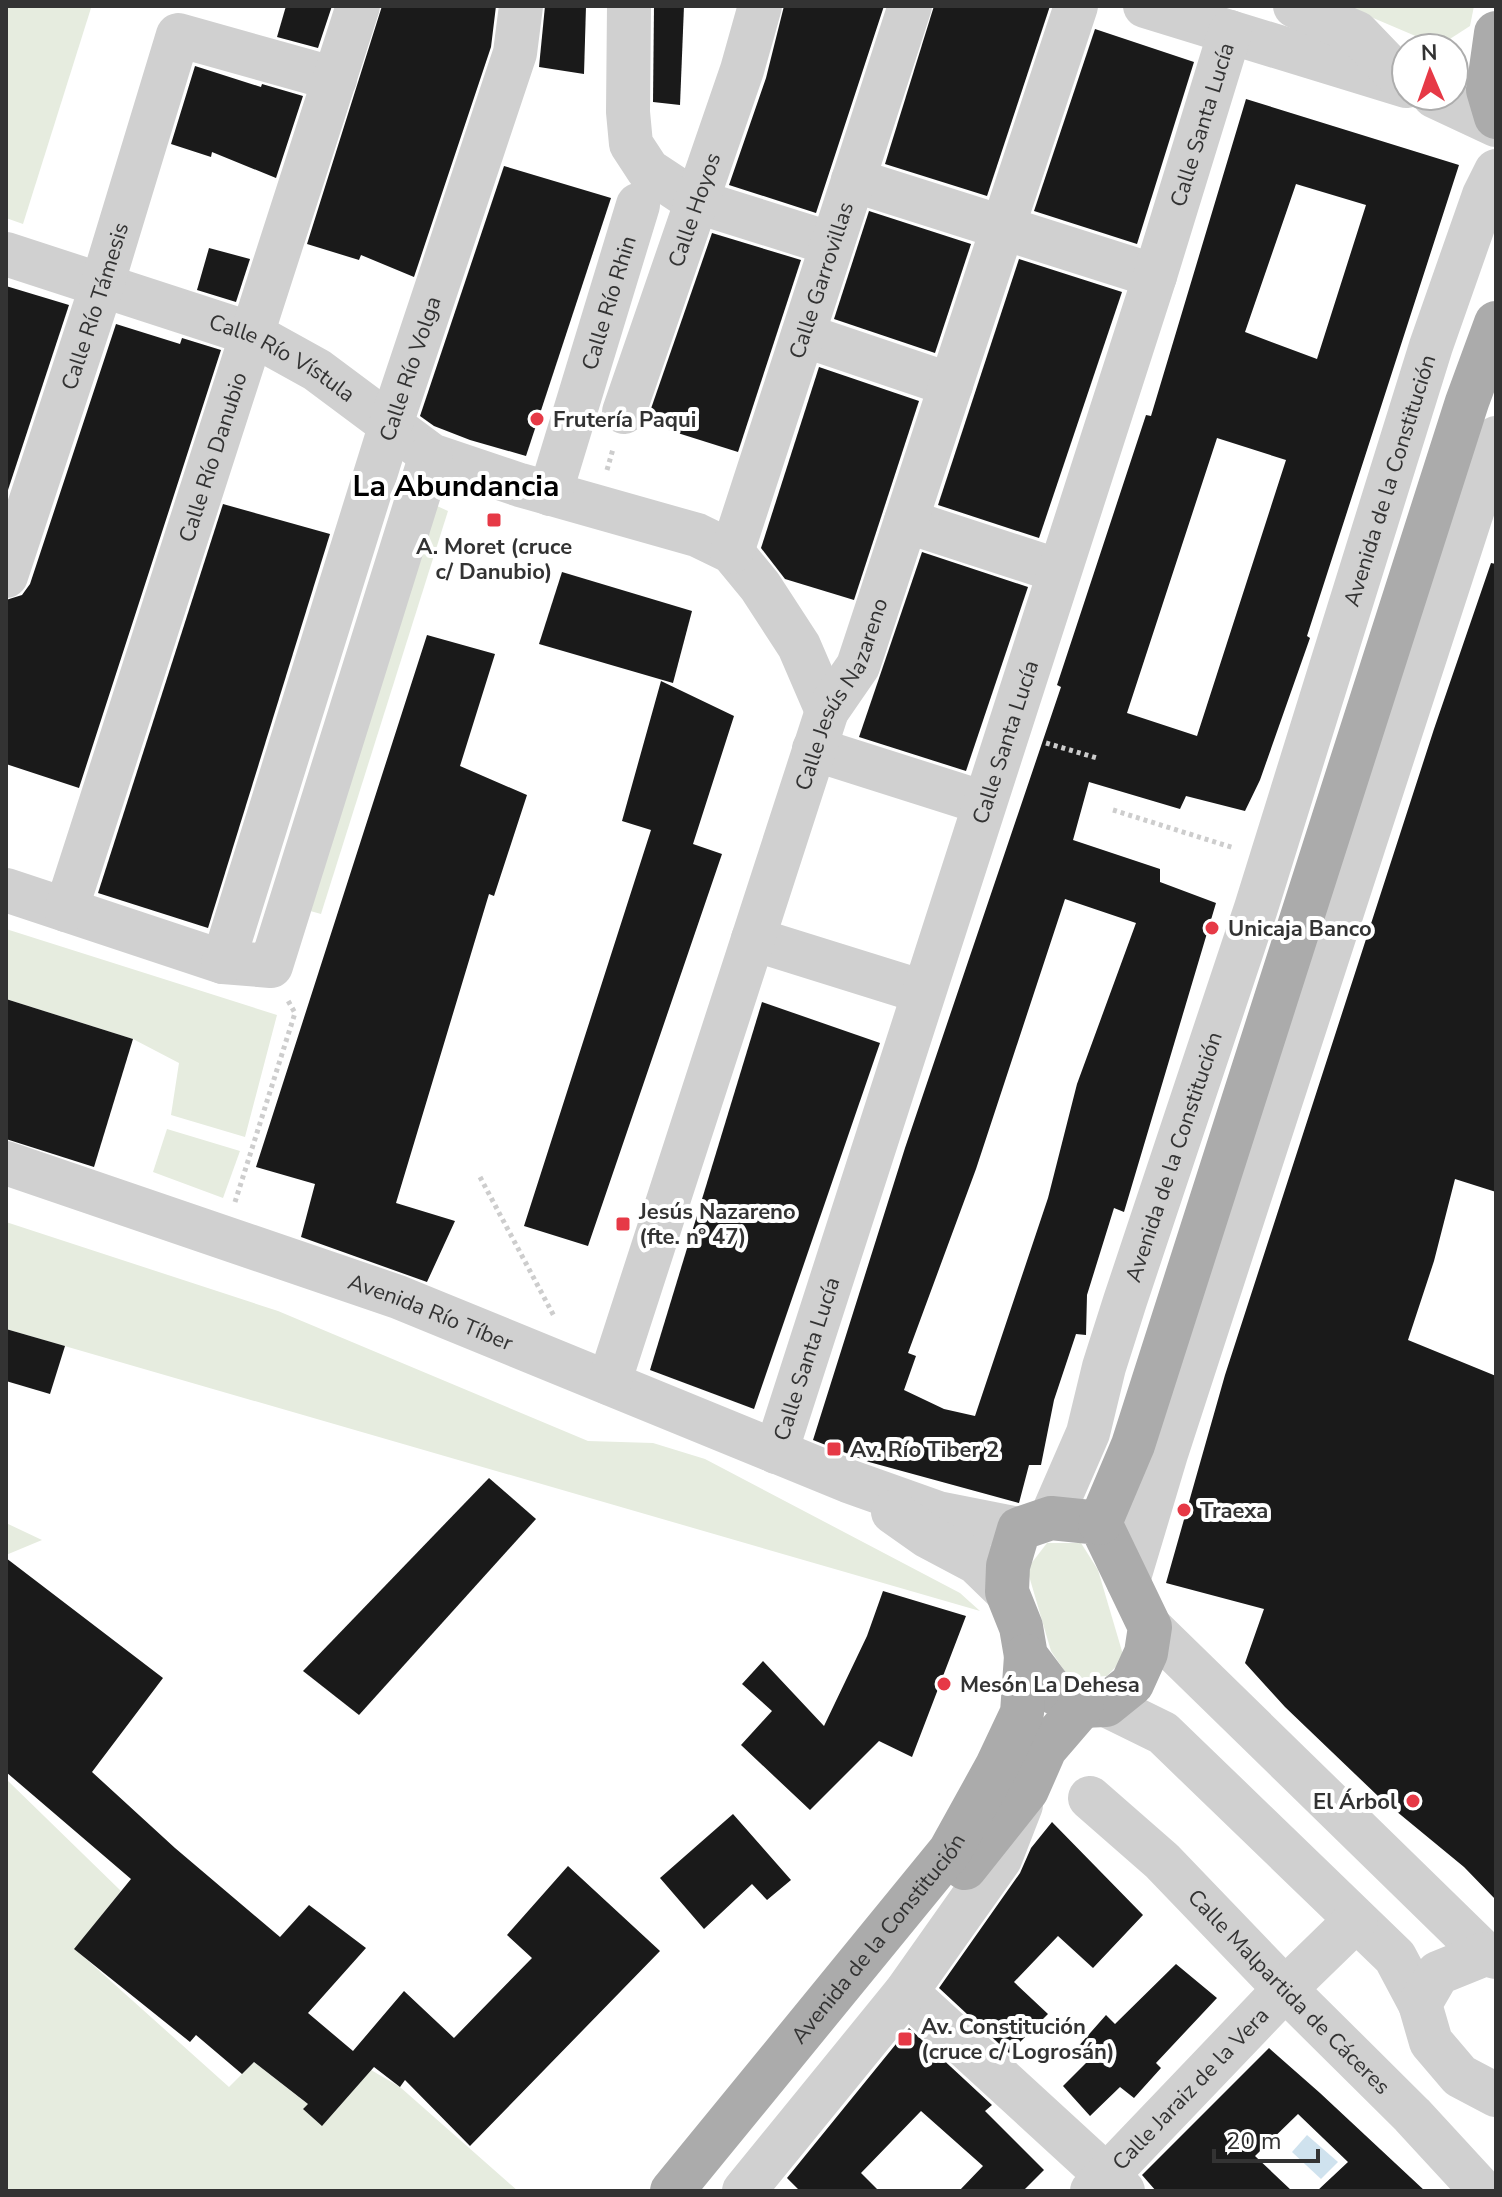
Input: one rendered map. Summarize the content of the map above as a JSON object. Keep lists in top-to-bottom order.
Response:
{
  "streets": {
    "main road": ["Avenida de la Constitución"],
    "street": [
      "Calle Santa Lucía",
      "Calle Hoyos",
      "Calle Garrovillas",
      "Calle Río Rhin",
      "Calle Río Támesis",
      "Calle Río Vístula",
      "Calle Río Volga",
      "Calle Río Danubio",
      "Calle Jesús Nazareno",
      "Avenida Río Tíber",
      "Calle Malpartida de Cáceres",
      "Calle Jaraiz de la Vera"
    ]
  },
  "crossings": [
    ["Calle Santa Lucía", "Avenida Río Tíber"],
    ["Calle Garrovillas", "Calle Río Vístula"],
    ["Calle Río Rhin", "Calle Río Vístula"],
    ["Calle Río Támesis", "Calle Río Vístula"],
    ["Calle Río Támesis", "Calle Río Danubio"],
    ["Calle Río Vístula", "Calle Río Volga"],
    ["Calle Río Vístula", "Calle Río Danubio"],
    ["Calle Río Vístula", "Calle Jesús Nazareno"],
    ["Avenida de la Constitución", "Avenida Río Tíber"],
    ["Calle Jesús Nazareno", "Avenida Río Tíber"],
    ["Calle Malpartida de Cáceres", "Calle Jaraiz de la Vera"]
  ],
  "districts": ["La Abundancia"],
  "places": {
    "other": [
      "Frutería Paqui",
      "Unicaja Banco",
      "Traexa",
      "Mesón La Dehesa",
      "El Árbol"
    ],
    "transit": [
      "A. Moret (cruce c/ Danubio)",
      "Jesús Nazareno (fte. nº 47)",
      "Av. Río Tiber 2",
      "Av. Constitución (cruce c/ Logrosán)"
    ]
  },
  "scale_bar": "20 m",
  "north": "top"
}
